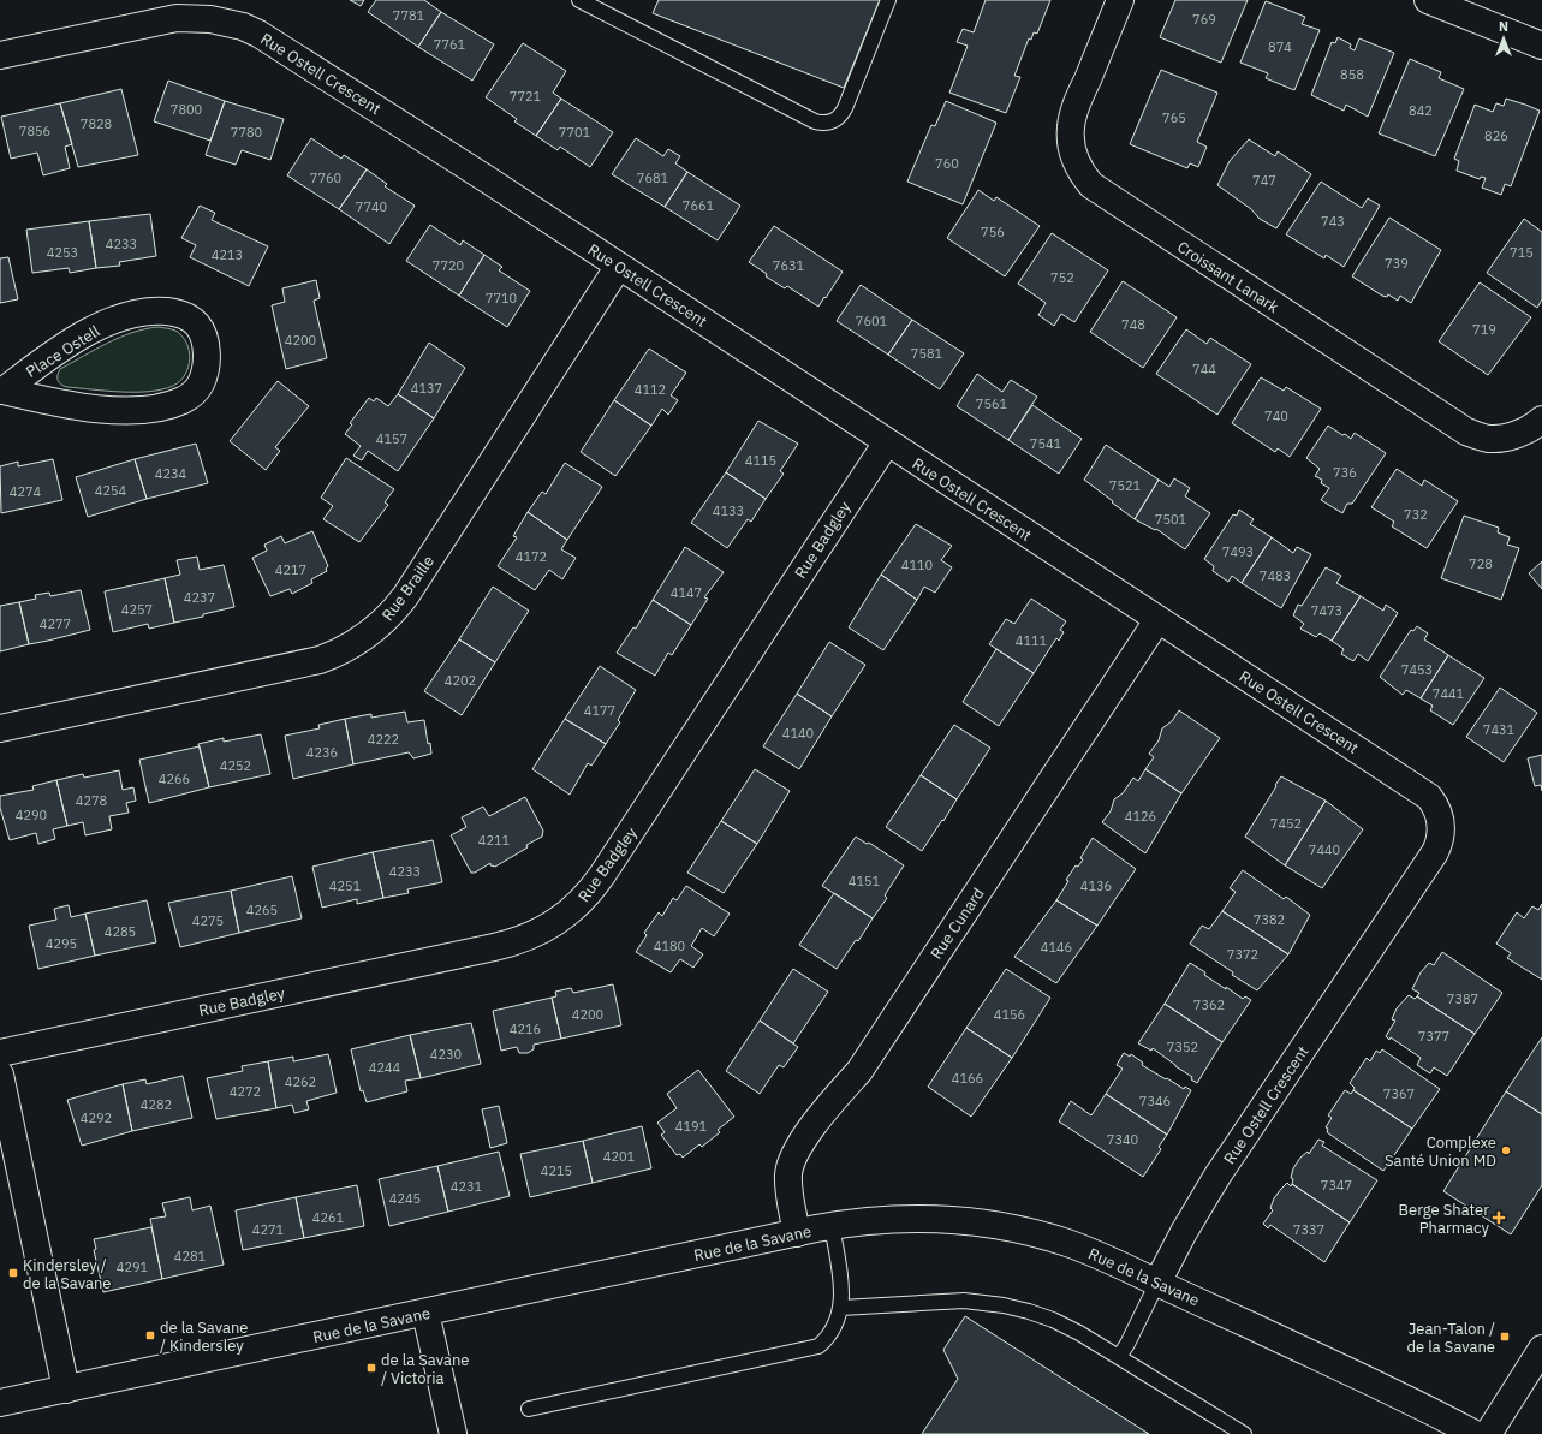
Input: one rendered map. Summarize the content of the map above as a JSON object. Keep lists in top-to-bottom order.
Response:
{
  "streets": {
    "street": [
      "Rue Ostell Crescent",
      "Croissant Lanark",
      "Place Ostell",
      "Rue Badgley",
      "Rue Braille",
      "Rue Cunard",
      "Rue de la Savane"
    ]
  },
  "crossings": [
    ["Rue Ostell Crescent", "Rue Badgley"],
    ["Rue Ostell Crescent", "Rue Braille"],
    ["Rue Ostell Crescent", "Rue Cunard"],
    ["Rue Ostell Crescent", "Rue de la Savane"],
    ["Rue Cunard", "Rue de la Savane"]
  ],
  "places": {
    "other": ["Complexe Santé Union MD"],
    "health": ["Berge Shater Pharmacy"],
    "transit": [
      "Kindersley / de la Savane",
      "de la Savane / Kindersley",
      "Jean-Talon / de la Savane",
      "de la Savane / Victoria"
    ]
  },
  "house_numbers": [
    "7781",
    "769",
    "7761",
    "874",
    "858",
    "7721",
    "7800",
    "842",
    "765",
    "7828",
    "7856",
    "7780",
    "7701",
    "826",
    "760",
    "7760",
    "7681",
    "747",
    "7661",
    "7740",
    "743",
    "756",
    "4233",
    "4253",
    "715",
    "4213",
    "739",
    "7720",
    "7631",
    "752",
    "7710",
    "7601",
    "748",
    "719",
    "4200",
    "7581",
    "744",
    "4137",
    "4112",
    "7561",
    "740",
    "4157",
    "7541",
    "4115",
    "736",
    "4234",
    "7521",
    "4254",
    "4274",
    "4133",
    "732",
    "7501",
    "7493",
    "4172",
    "728",
    "4110",
    "4217",
    "7483",
    "4147",
    "4237",
    "4257",
    "7473",
    "4277",
    "4111",
    "7453",
    "4202",
    "7441",
    "4177",
    "7431",
    "4140",
    "4222",
    "4236",
    "4252",
    "4266",
    "4278",
    "4290",
    "4126",
    "7452",
    "4211",
    "7440",
    "4233",
    "4151",
    "4251",
    "4136",
    "4265",
    "7382",
    "4275",
    "4285",
    "4295",
    "4180",
    "4146",
    "7372",
    "7387",
    "7362",
    "4200",
    "4156",
    "4216",
    "7377",
    "7352",
    "4230",
    "4244",
    "4166",
    "4262",
    "4272",
    "7367",
    "7346",
    "4282",
    "4292",
    "4191",
    "7340",
    "4201",
    "4215",
    "7347",
    "4231",
    "4245",
    "4261",
    "4271",
    "7337",
    "4281",
    "4291"
  ],
  "north": "top"
}
